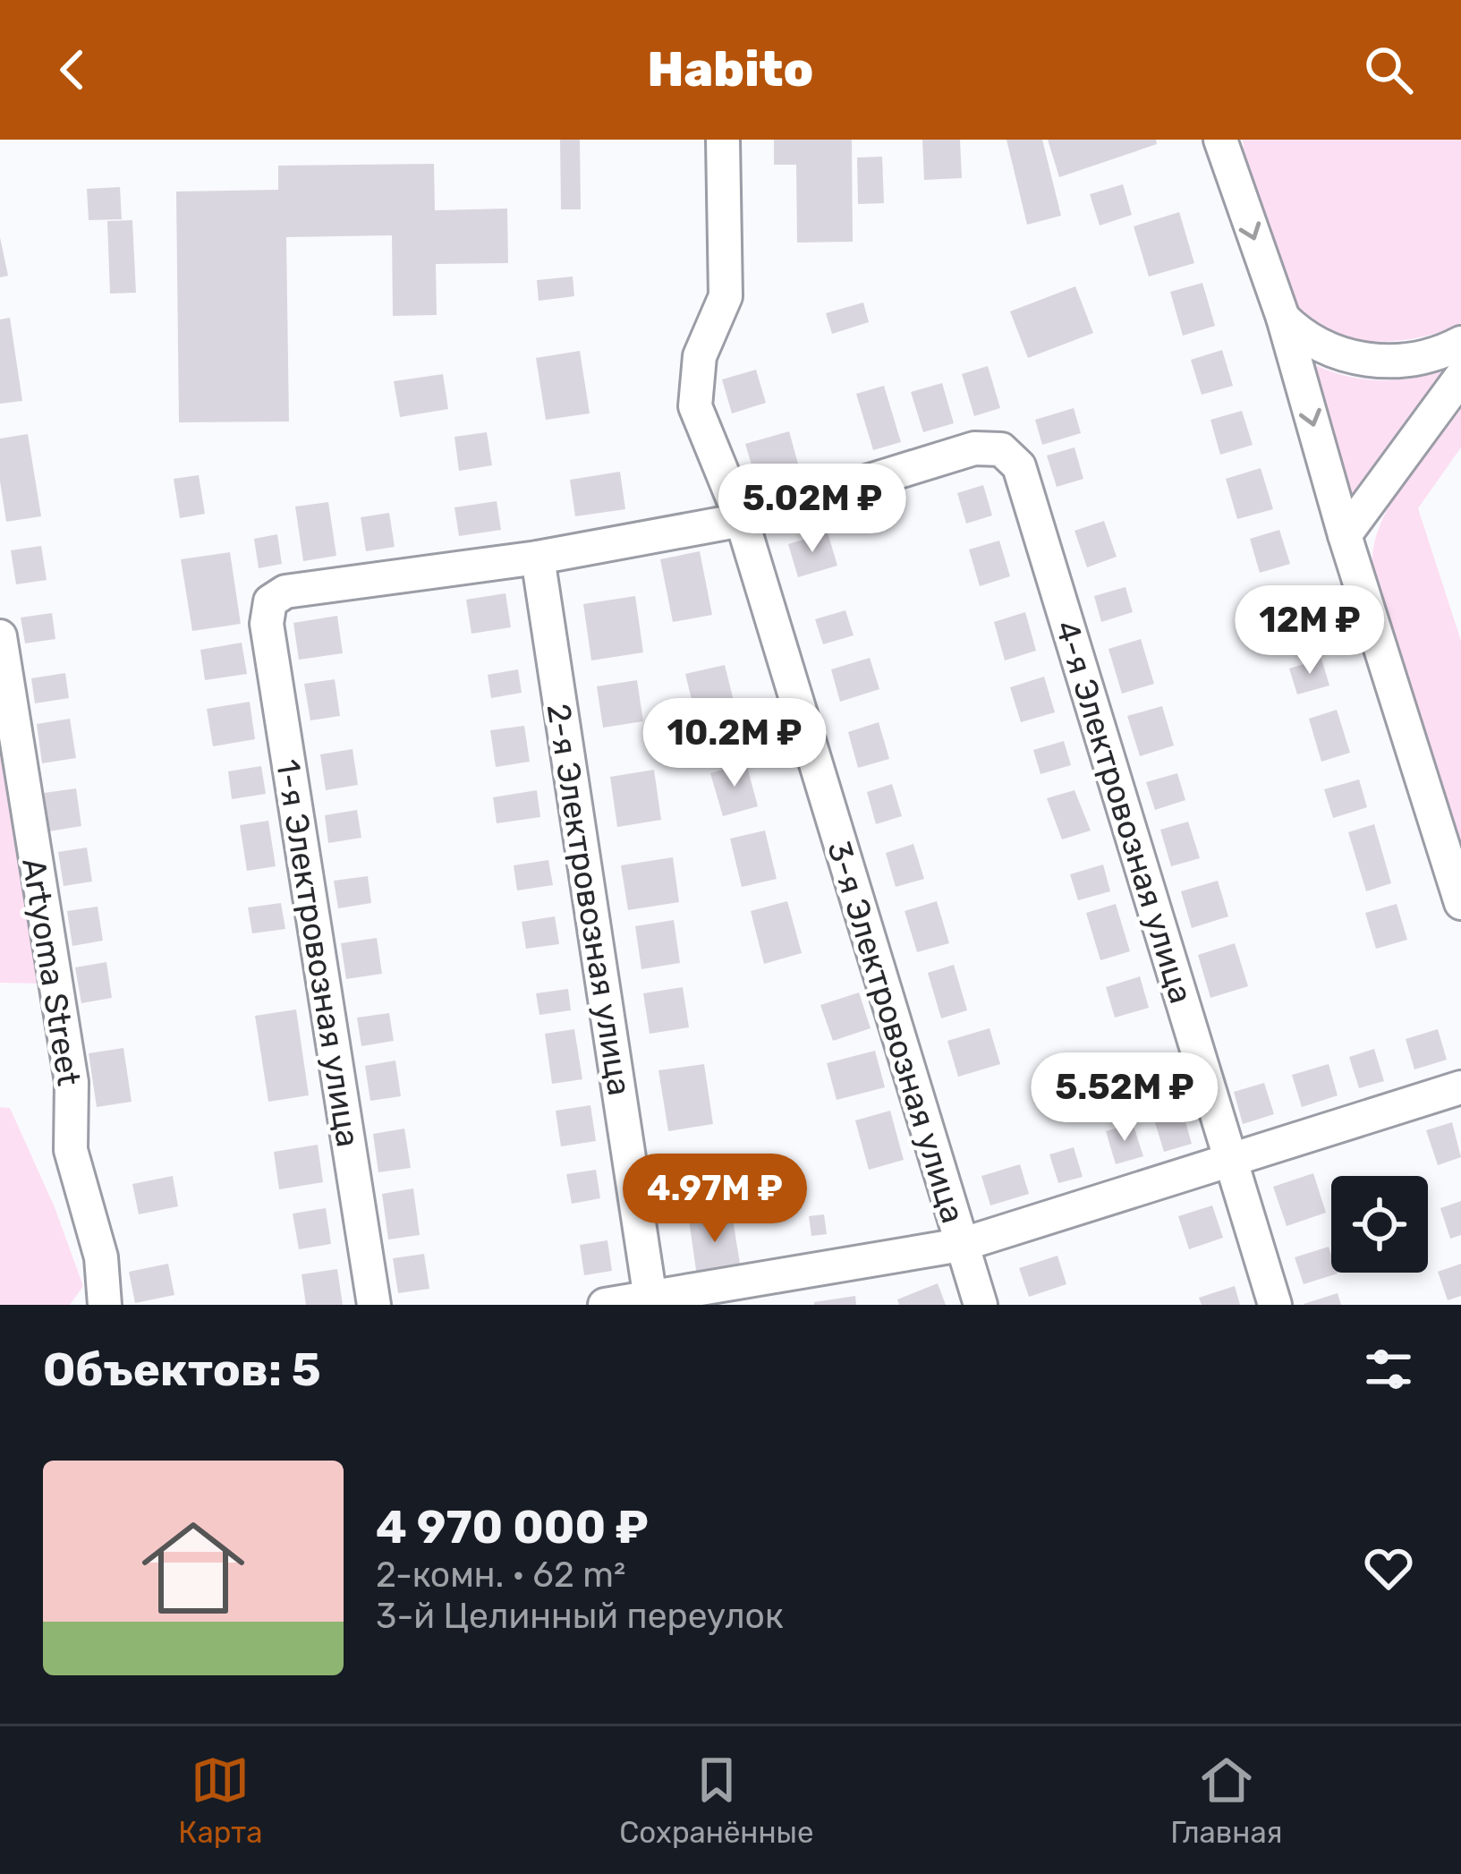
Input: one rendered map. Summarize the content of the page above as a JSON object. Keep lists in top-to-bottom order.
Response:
{
  "streets": {
    "street": [
      "4-я Электровозная улица",
      "2-я Электровозная улица",
      "1-я Электровозная улица",
      "Artyoma Street",
      "3-я Электровозная улица"
    ]
  },
  "crossings": [
    ["4-я Электровозная улица", "3-я Электровозная улица"],
    ["2-я Электровозная улица", "1-я Электровозная улица"]
  ],
  "page": {
    "header": "Habito",
    "price": [
      "5.02M ₽",
      "12M ₽",
      "10.2M ₽",
      "5.52M ₽",
      "4.97M ₽"
    ],
    "heading": "Объектов: 5",
    "list": [
      {
        "name": "4 970 000 ₽",
        "note": "2-комн. · 62 m² · 3-й Целинный переулок"
      }
    ],
    "tabs": ["Карта", "Сохранённые", "Главная"]
  }
}
